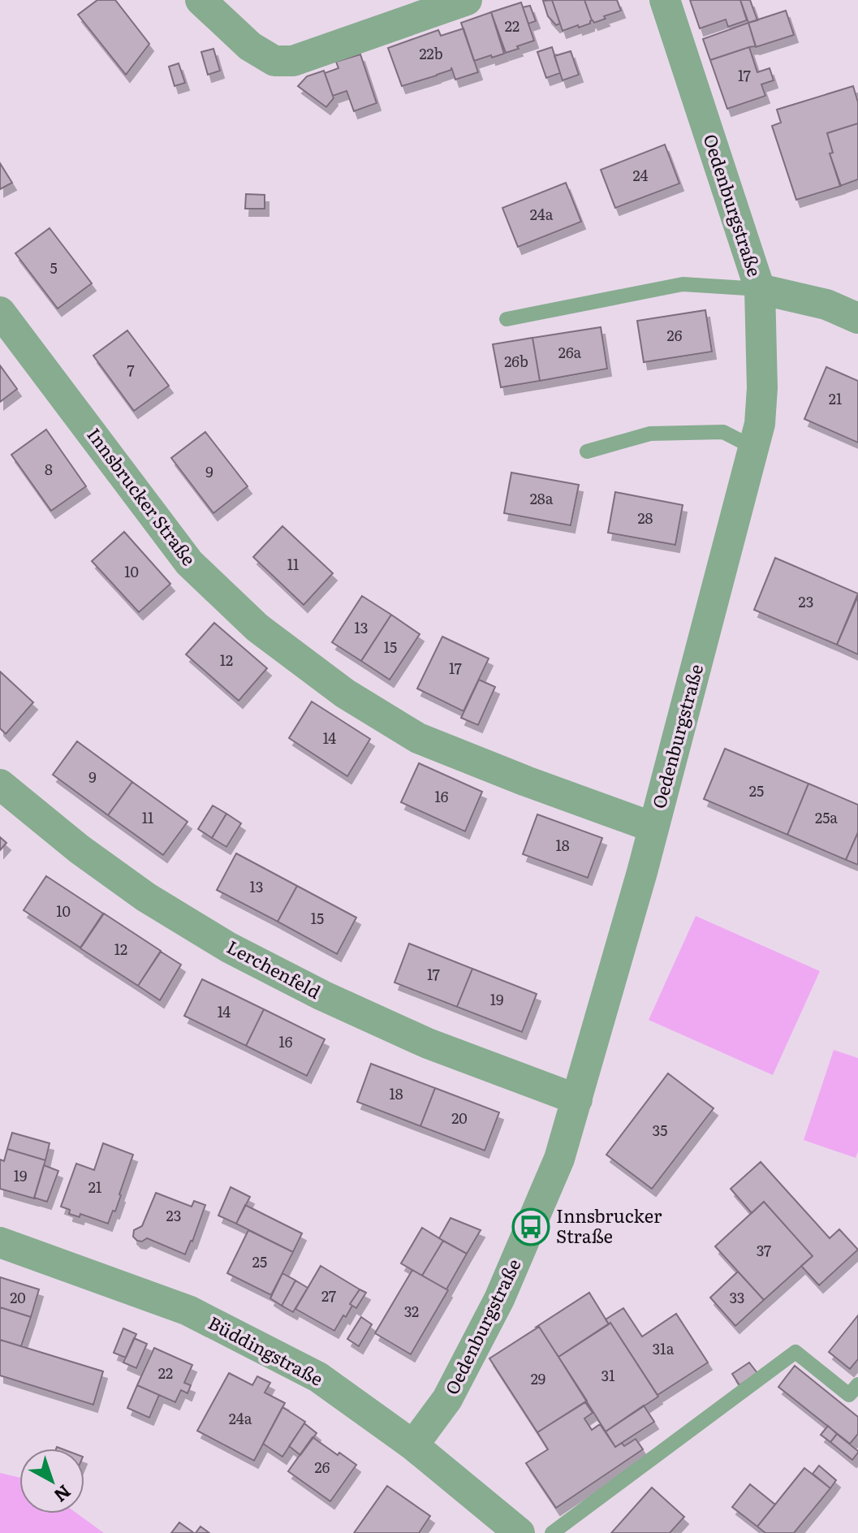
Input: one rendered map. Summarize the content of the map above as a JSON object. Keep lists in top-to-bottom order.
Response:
{
  "streets": {
    "street": [
      "Oedenburgstraße",
      "Innsbrucker Straße",
      "Lerchenfeld",
      "Büddingstraße"
    ]
  },
  "crossings": [
    ["Oedenburgstraße", "Innsbrucker Straße"],
    ["Oedenburgstraße", "Lerchenfeld"],
    ["Oedenburgstraße", "Büddingstraße"]
  ],
  "places": {
    "bus stop": ["Innsbrucker Straße"]
  },
  "house_numbers": [
    "22",
    "22b",
    "17",
    "24",
    "24a",
    "5",
    "26",
    "26a",
    "26b",
    "7",
    "21",
    "8",
    "9",
    "28a",
    "28",
    "11",
    "10",
    "23",
    "13",
    "15",
    "12",
    "17",
    "14",
    "9",
    "25",
    "16",
    "11",
    "25a",
    "18",
    "13",
    "10",
    "15",
    "12",
    "17",
    "19",
    "14",
    "16",
    "18",
    "20",
    "35",
    "19",
    "21",
    "23",
    "37",
    "25",
    "27",
    "20",
    "33",
    "32",
    "31a",
    "22",
    "31",
    "29",
    "24a",
    "26"
  ],
  "north": "bottom right"
}
